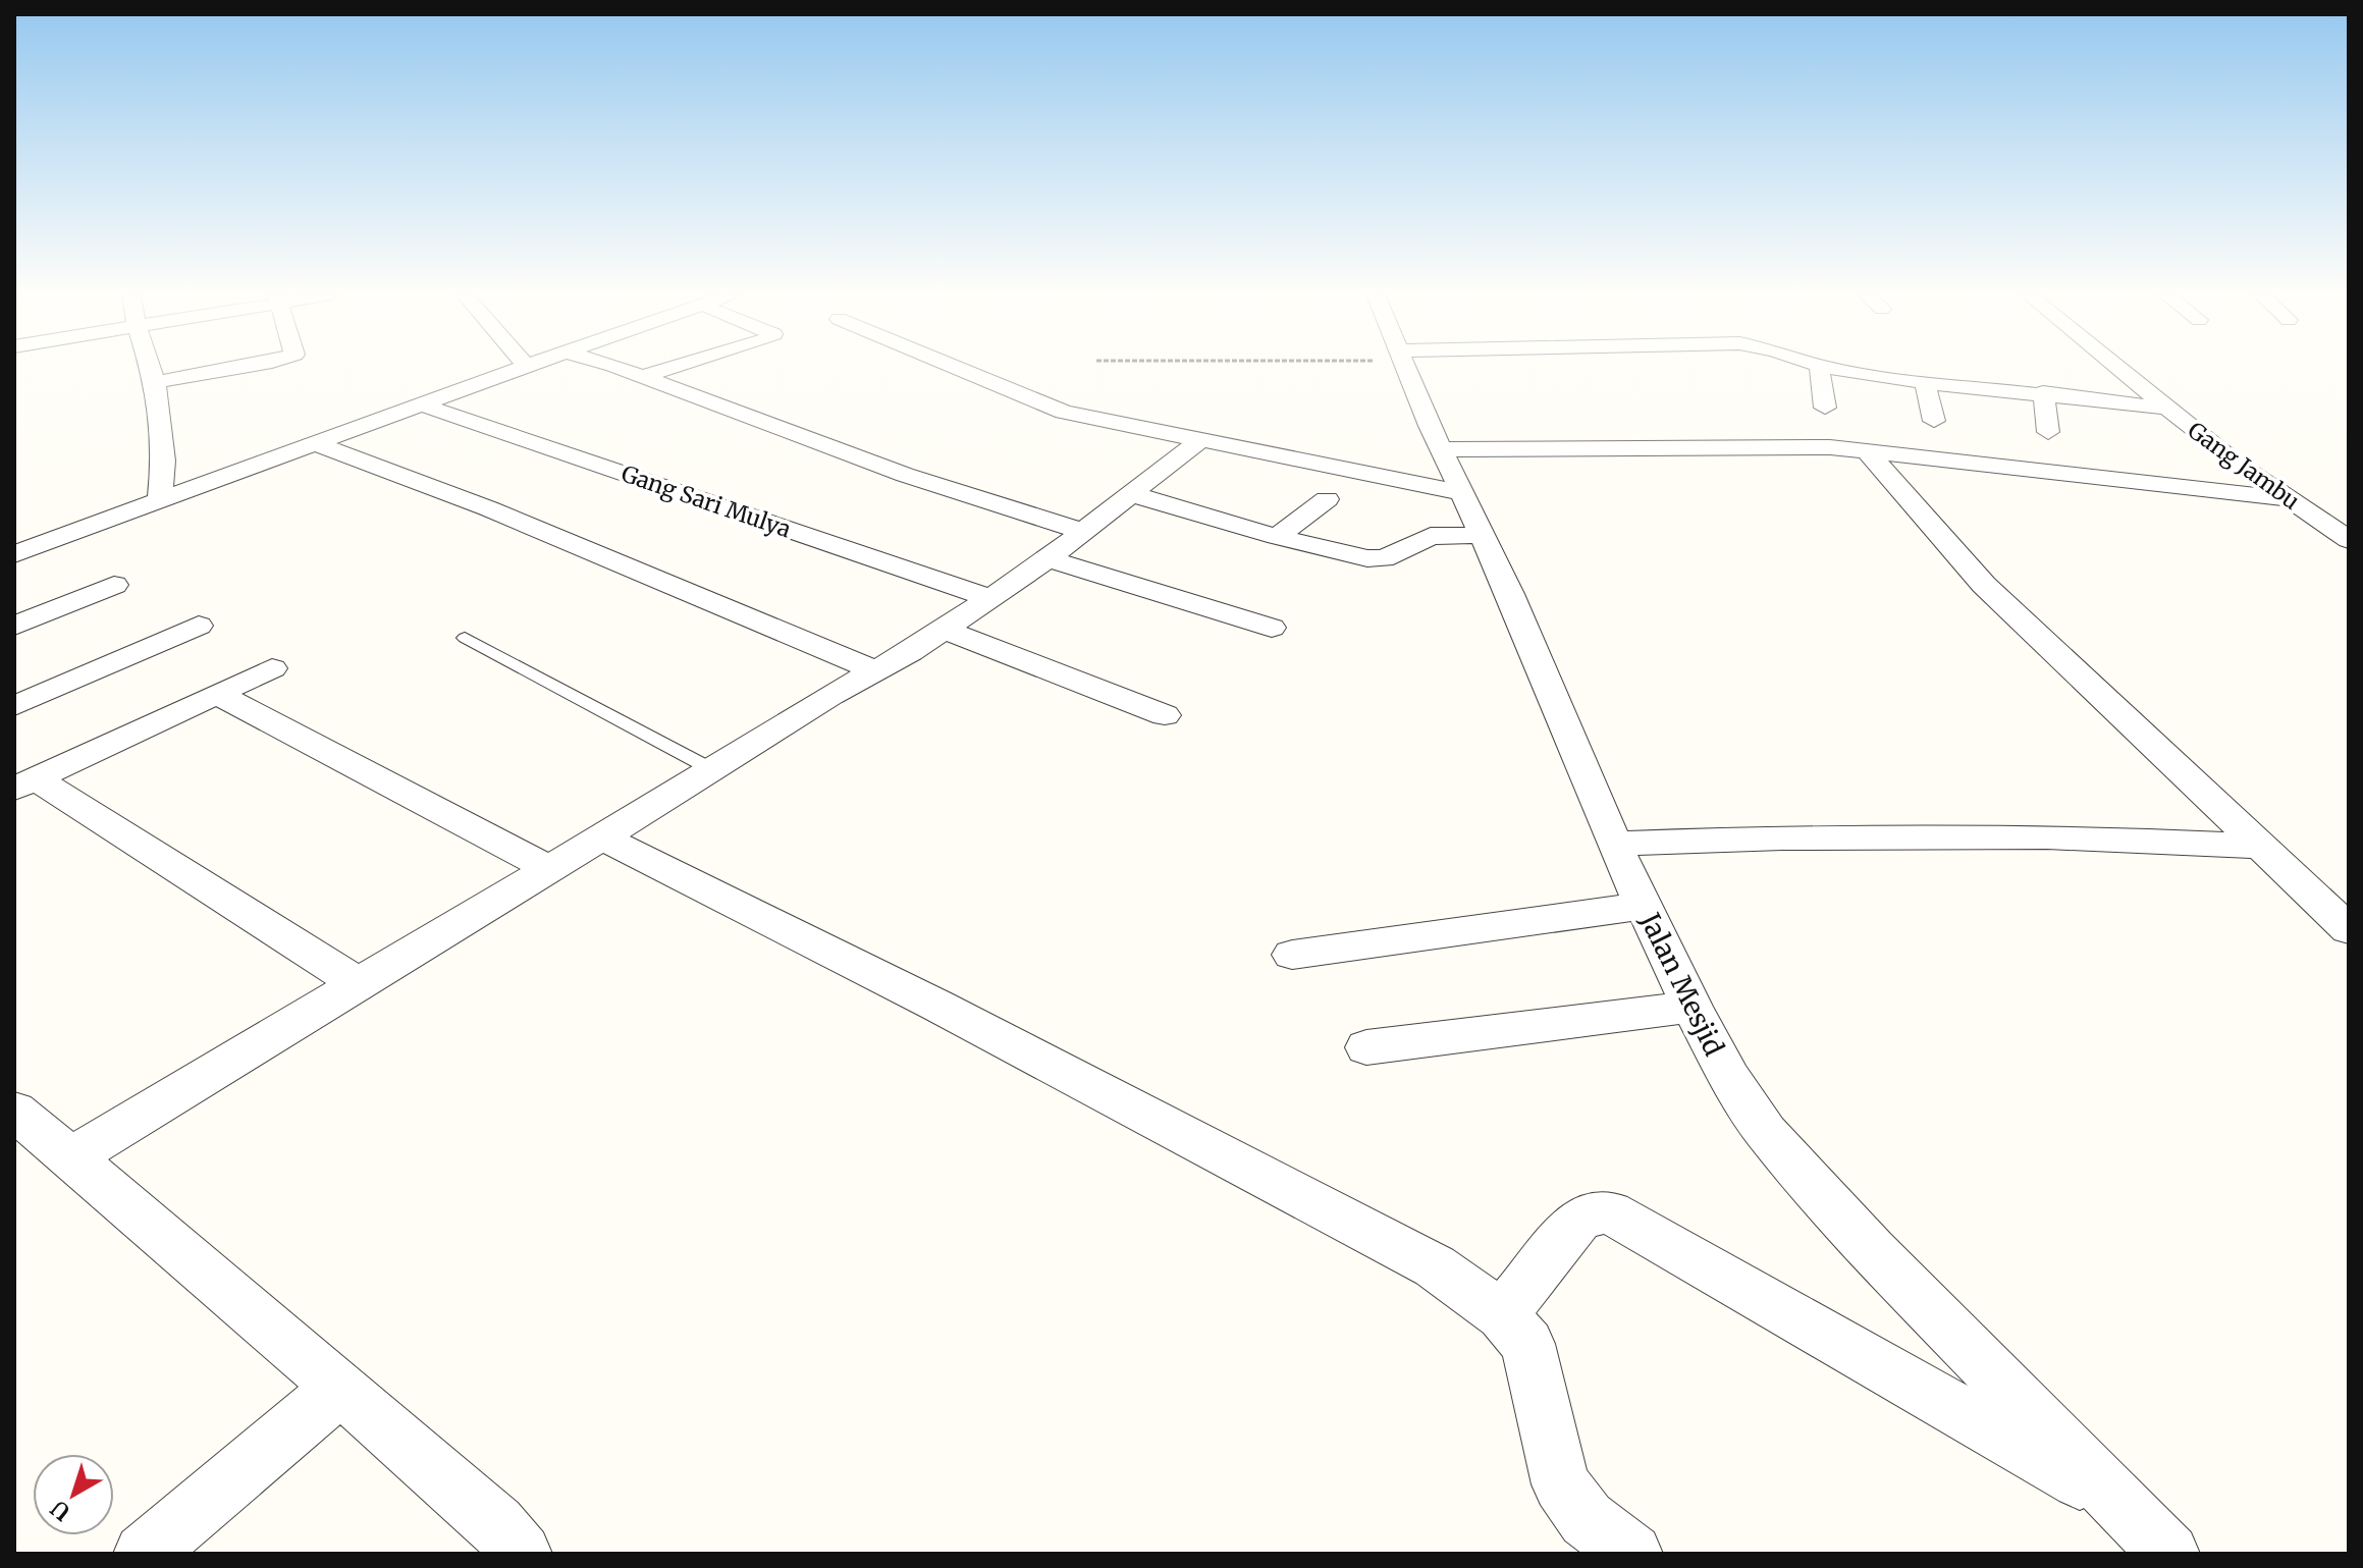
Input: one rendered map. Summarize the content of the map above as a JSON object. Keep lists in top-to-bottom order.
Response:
{
  "streets": {
    "street": ["Gang Jambu", "Gang Sari Mulya", "Jalan Mesjid"]
  },
  "north": "bottom left"
}
